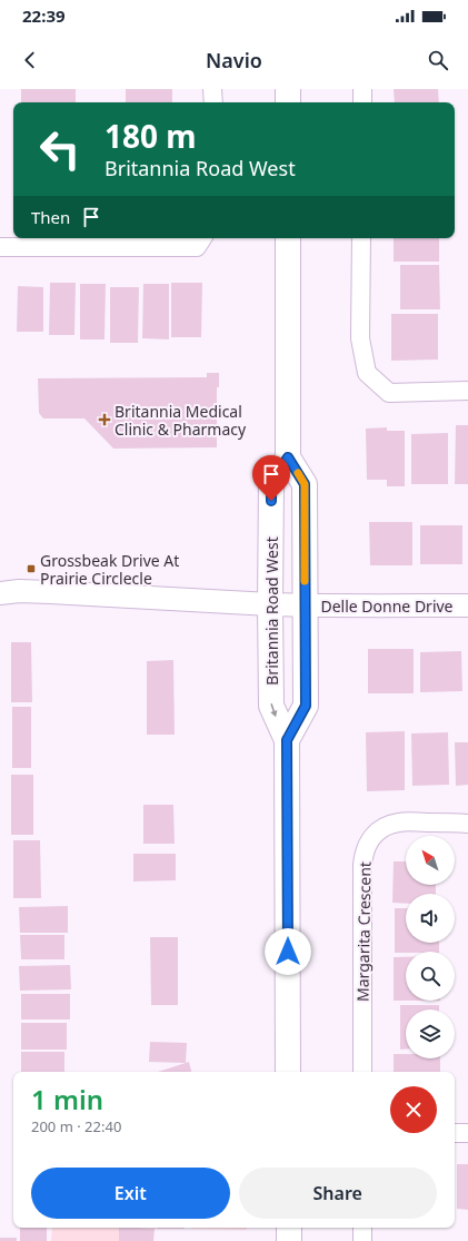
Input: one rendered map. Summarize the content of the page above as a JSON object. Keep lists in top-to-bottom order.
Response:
{
  "streets": {
    "main road": ["Britannia Road West"],
    "street": ["Delle Donne Drive", "Margarita Crescent"]
  },
  "crossings": [
    ["Delle Donne Drive", "Britannia Road West"]
  ],
  "places": {
    "health": ["Britannia Medical Clinic & Pharmacy"],
    "transit": ["Grossbeak Drive At Prairie Circlecle"]
  },
  "north": "top left",
  "page": {
    "status": "22:39",
    "header": "Navio",
    "turn": ["180 m", "Britannia Road West"],
    "then": "Then",
    "heading": ["1 min", "200 m · 22:40"],
    "buttons": ["Exit", "Share"]
  }
}
